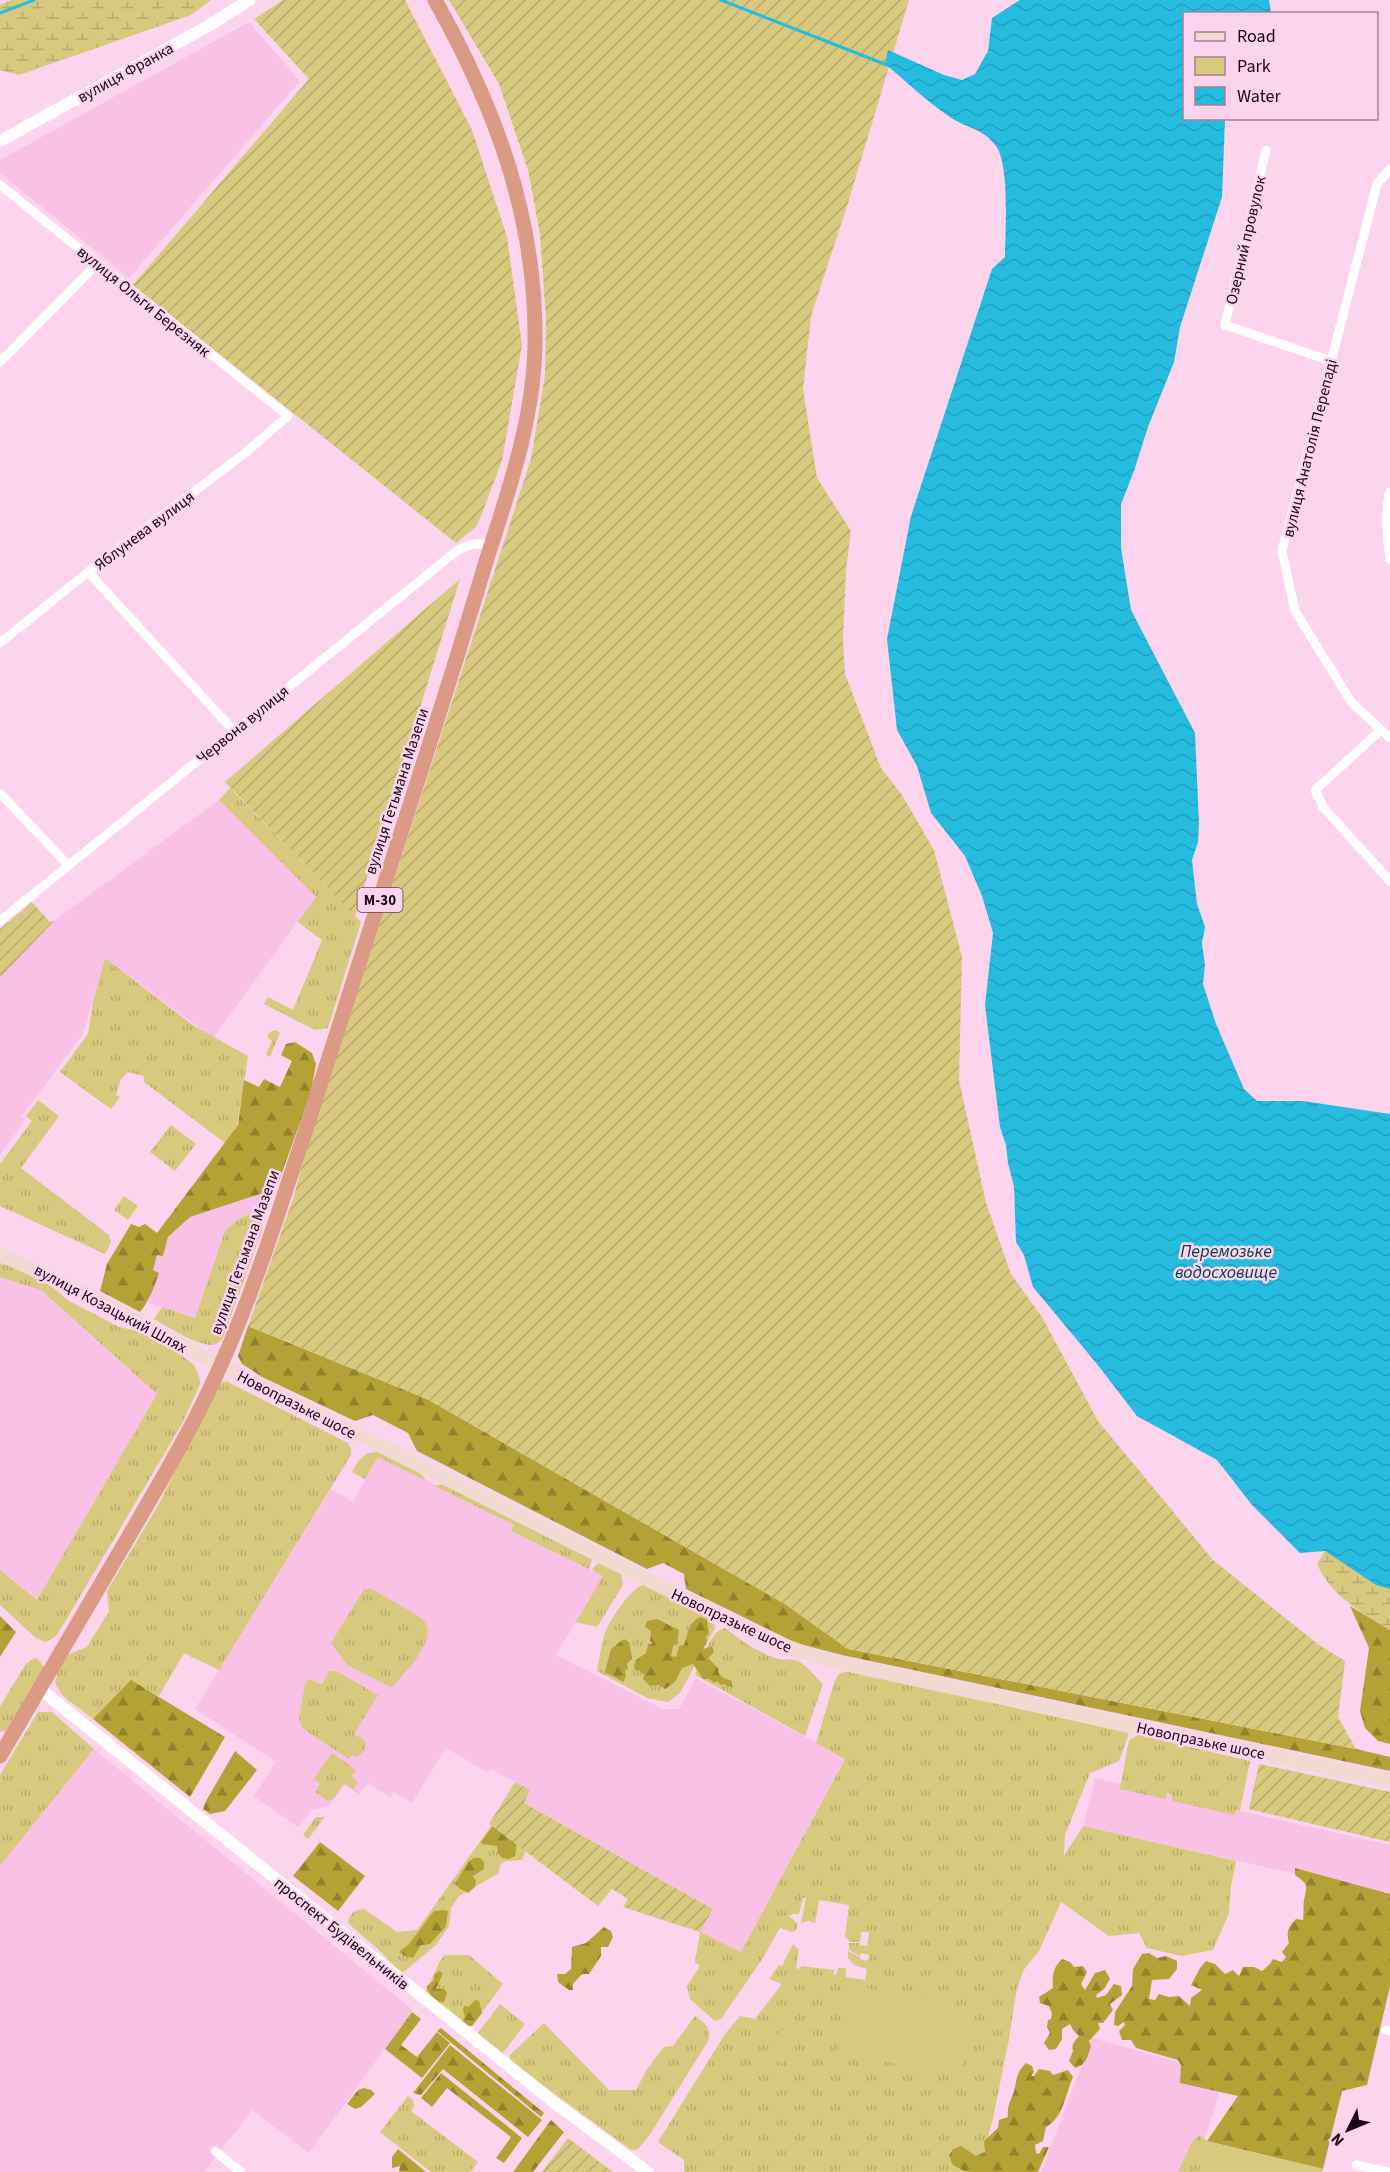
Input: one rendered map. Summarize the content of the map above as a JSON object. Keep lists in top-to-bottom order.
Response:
{
  "streets": {
    "highway": ["вулиця Гетьмана Мазепи", "М-30"],
    "main road": ["вулиця Козацький Шлях", "Новопразьке шосе"],
    "street": [
      "вулиця Франка",
      "Озерний провулок",
      "вулиця Ольги Березняк",
      "вулиця Анатолія Перепаді",
      "Яблунева вулиця",
      "Червона вулиця",
      "проспект Будівельників"
    ]
  },
  "crossings": [
    ["Озерний провулок", "вулиця Анатолія Перепаді"],
    ["вулиця Ольги Березняк", "Яблунева вулиця"],
    ["Червона вулиця", "вулиця Гетьмана Мазепи"],
    ["вулиця Гетьмана Мазепи", "вулиця Козацький Шлях"],
    ["вулиця Гетьмана Мазепи", "Новопразьке шосе"],
    ["вулиця Гетьмана Мазепи", "проспект Будівельників"],
    ["вулиця Козацький Шлях", "Новопразьке шосе"]
  ],
  "water": ["Перемозьке водосховище"],
  "legend": ["Road", "Park", "Water"],
  "north": "bottom left"
}
